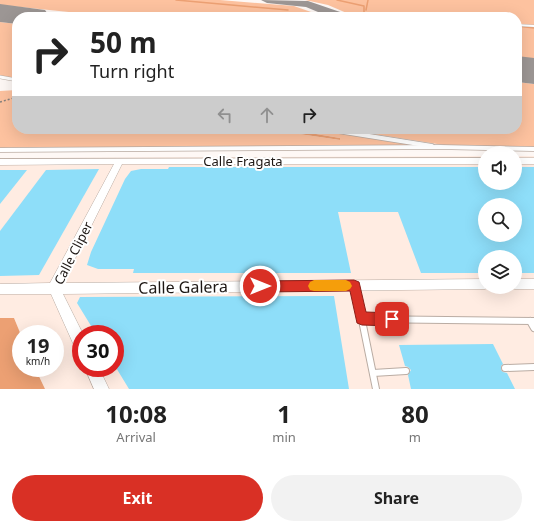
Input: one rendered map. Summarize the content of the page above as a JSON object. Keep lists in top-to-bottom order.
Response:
{
  "streets": {
    "street": ["Calle Fragata", "Calle Cliper", "Calle Galera"]
  },
  "crossings": [
    ["Calle Fragata", "Calle Cliper"],
    ["Calle Cliper", "Calle Galera"]
  ],
  "page": {
    "turn": ["50 m", "Turn right"],
    "speed": "19 km/h",
    "limit": "30",
    "eta": [
      "10:08",
      "Arrival",
      "1",
      "min",
      "80",
      "m"
    ],
    "buttons": ["Exit", "Share"]
  }
}
